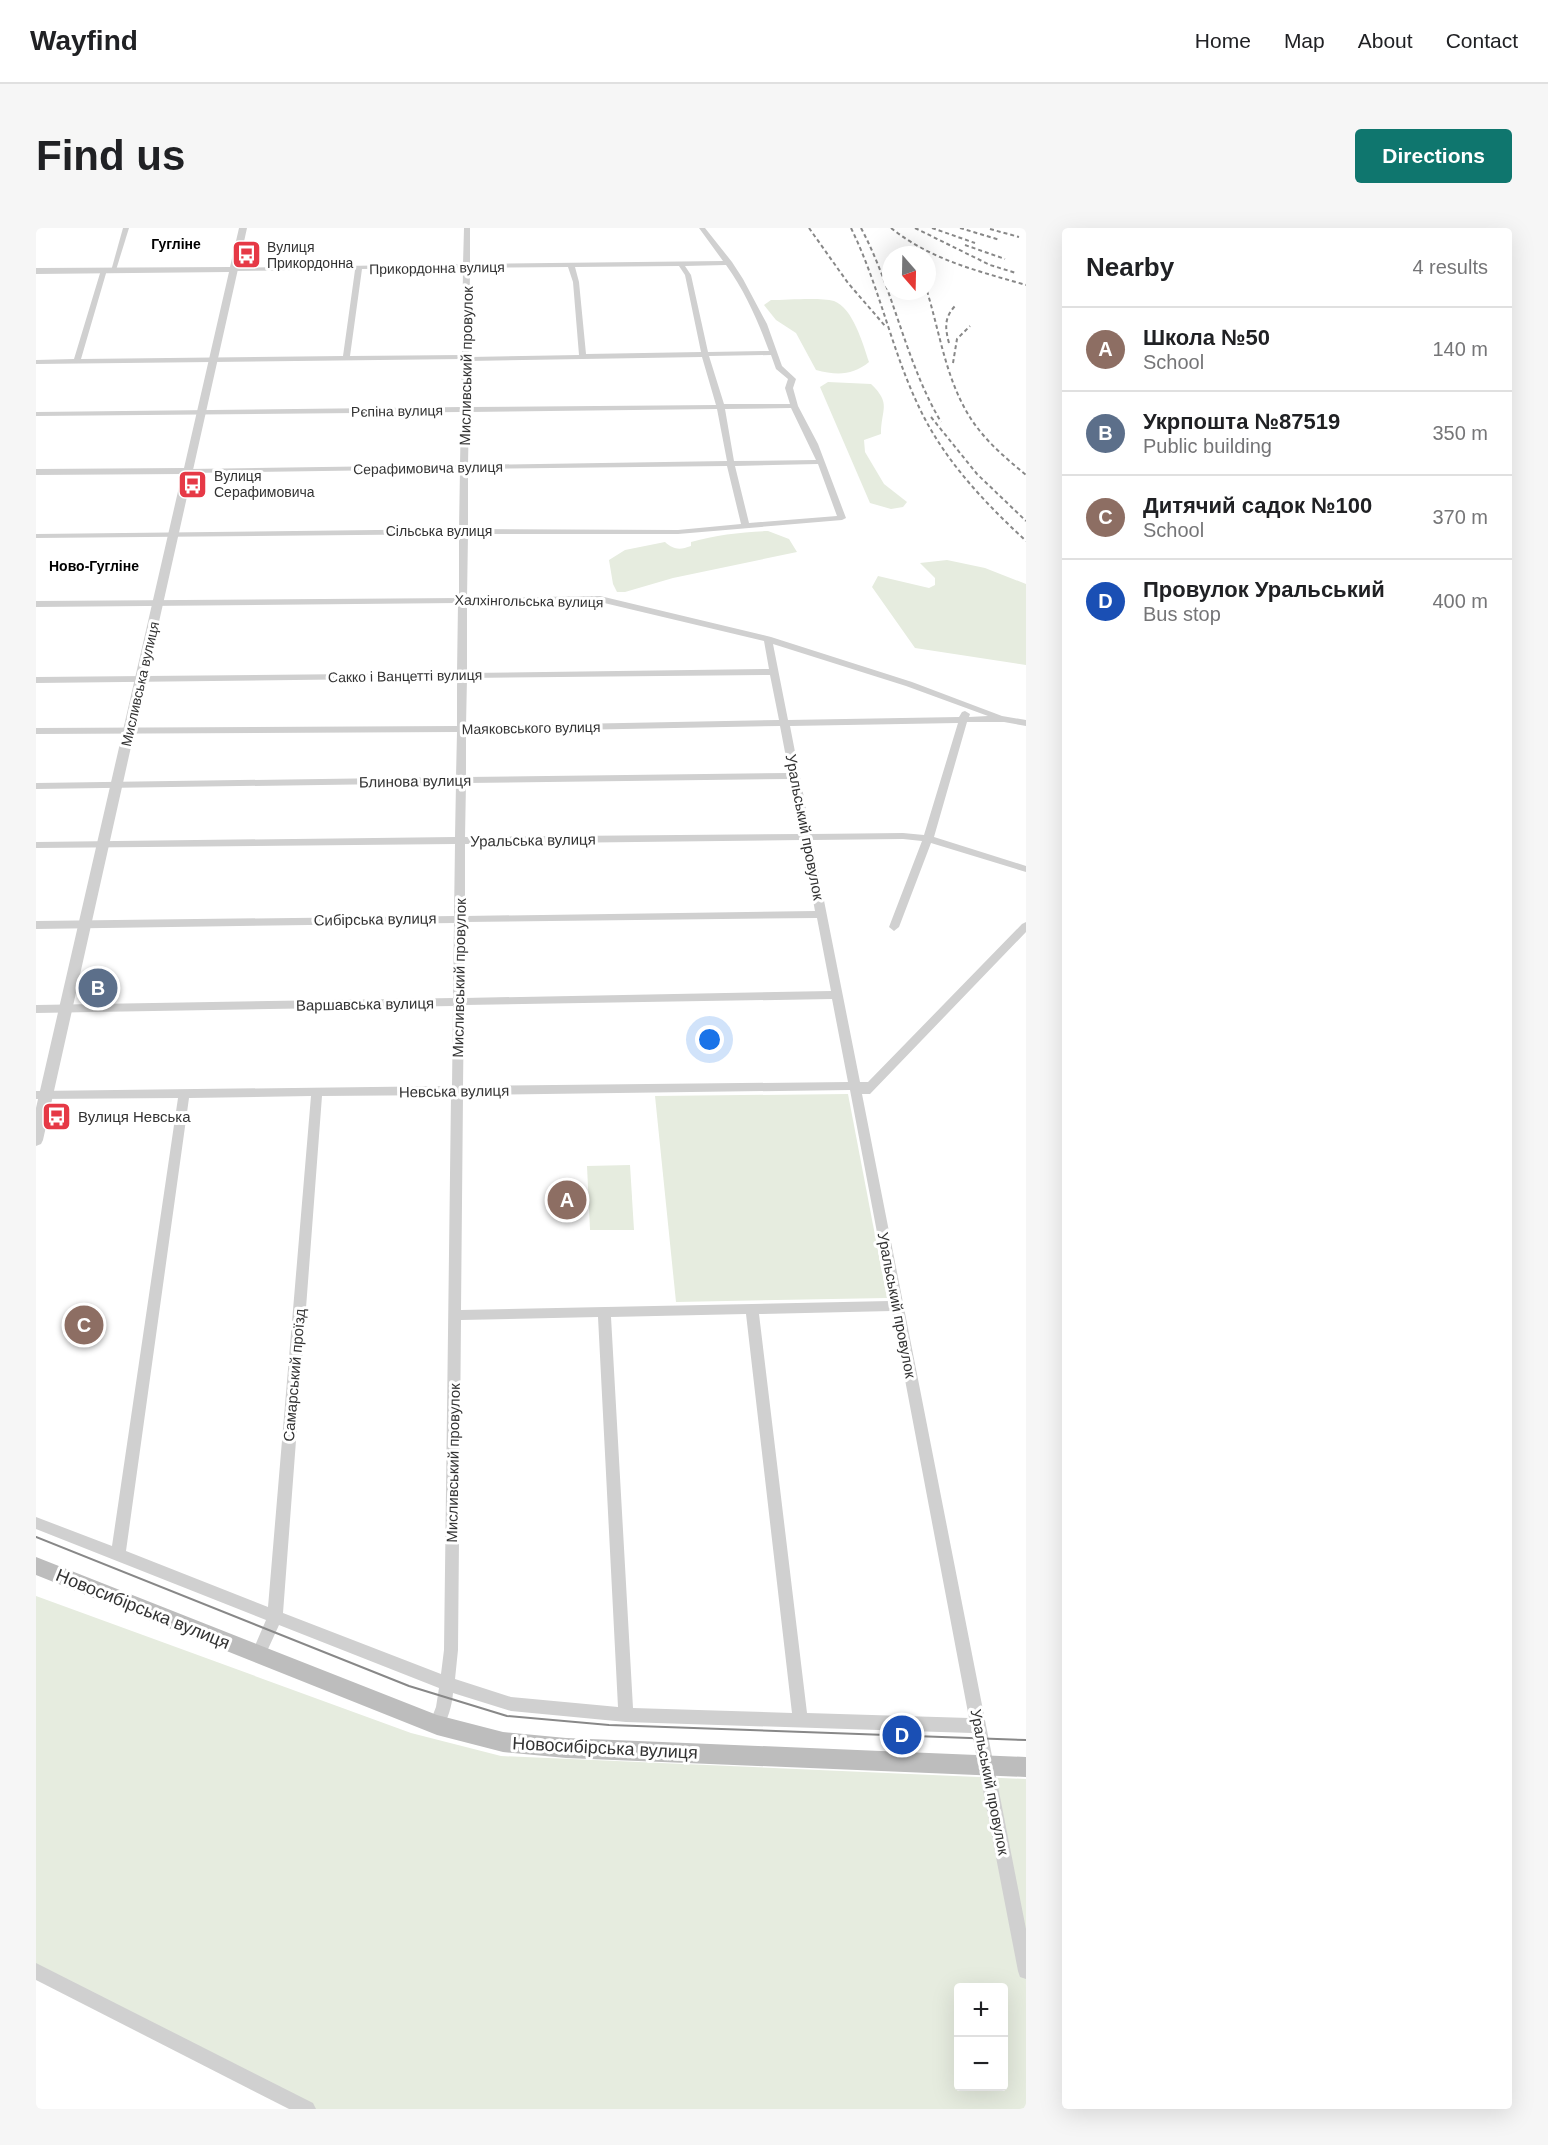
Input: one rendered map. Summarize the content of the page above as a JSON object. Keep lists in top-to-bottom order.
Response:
{
  "streets": {
    "main road": ["Новосибірська вулиця"],
    "street": [
      "Прикордонна вулиця",
      "Мисливський провулок",
      "Рєпіна вулиця",
      "Серафимовича вулиця",
      "Сільська вулиця",
      "Халхінгольська вулиця",
      "Сакко і Ванцетті вулиця",
      "Мисливська вулиця",
      "Маяковського вулиця",
      "Блинова вулиця",
      "Уральський провулок",
      "Уральська вулиця",
      "Сибірська вулиця",
      "Варшавська вулиця",
      "Невська вулиця",
      "Самарський проїзд"
    ]
  },
  "crossings": [
    ["Прикордонна вулиця", "Мисливський провулок"],
    ["Прикордонна вулиця", "Мисливська вулиця"],
    ["Мисливський провулок", "Рєпіна вулиця"],
    ["Мисливський провулок", "Серафимовича вулиця"],
    ["Мисливський провулок", "Сільська вулиця"],
    ["Мисливський провулок", "Халхінгольська вулиця"],
    ["Мисливський провулок", "Сакко і Ванцетті вулиця"],
    ["Мисливський провулок", "Маяковського вулиця"],
    ["Мисливський провулок", "Блинова вулиця"],
    ["Мисливський провулок", "Уральська вулиця"],
    ["Мисливський провулок", "Сибірська вулиця"],
    ["Мисливський провулок", "Варшавська вулиця"],
    ["Мисливський провулок", "Невська вулиця"],
    ["Мисливський провулок", "Новосибірська вулиця"],
    ["Рєпіна вулиця", "Мисливська вулиця"],
    ["Серафимовича вулиця", "Сільська вулиця"],
    ["Серафимовича вулиця", "Мисливська вулиця"],
    ["Сільська вулиця", "Мисливська вулиця"],
    ["Халхінгольська вулиця", "Мисливська вулиця"],
    ["Халхінгольська вулиця", "Маяковського вулиця"],
    ["Халхінгольська вулиця", "Уральський провулок"],
    ["Сакко і Ванцетті вулиця", "Мисливська вулиця"],
    ["Сакко і Ванцетті вулиця", "Уральський провулок"],
    ["Мисливська вулиця", "Маяковського вулиця"],
    ["Мисливська вулиця", "Блинова вулиця"],
    ["Мисливська вулиця", "Уральська вулиця"],
    ["Мисливська вулиця", "Сибірська вулиця"],
    ["Мисливська вулиця", "Варшавська вулиця"],
    ["Мисливська вулиця", "Невська вулиця"],
    ["Маяковського вулиця", "Уральський провулок"],
    ["Блинова вулиця", "Уральський провулок"],
    ["Уральський провулок", "Уральська вулиця"],
    ["Уральський провулок", "Сибірська вулиця"],
    ["Уральський провулок", "Варшавська вулиця"],
    ["Уральський провулок", "Невська вулиця"],
    ["Уральський провулок", "Новосибірська вулиця"],
    ["Невська вулиця", "Самарський проїзд"],
    ["Самарський проїзд", "Новосибірська вулиця"]
  ],
  "districts": ["Гугліне", "Ново-Гугліне"],
  "places": {
    "bus stop": ["Вулиця Прикордонна", "Вулиця Серафимовича", "Вулиця Невська"]
  },
  "north": "bottom",
  "page": {
    "header": "Wayfind",
    "nav": [
      "Home",
      "Map",
      "About",
      "Contact"
    ],
    "buttons": "Directions",
    "title": "Find us",
    "heading": ["Nearby", "4 results"],
    "list": [
      {
        "mark": "A",
        "name": "Школа №50",
        "note": "School",
        "value": "140 m"
      },
      {
        "mark": "B",
        "name": "Укрпошта №87519",
        "note": "Public building",
        "value": "350 m"
      },
      {
        "mark": "C",
        "name": "Дитячий садок №100",
        "note": "School",
        "value": "370 m"
      },
      {
        "mark": "D",
        "name": "Провулок Уральський",
        "note": "Bus stop",
        "value": "400 m"
      }
    ],
    "pins": [
      "B",
      "A",
      "C",
      "D"
    ],
    "map_buttons": ["+", "−"]
  }
}
